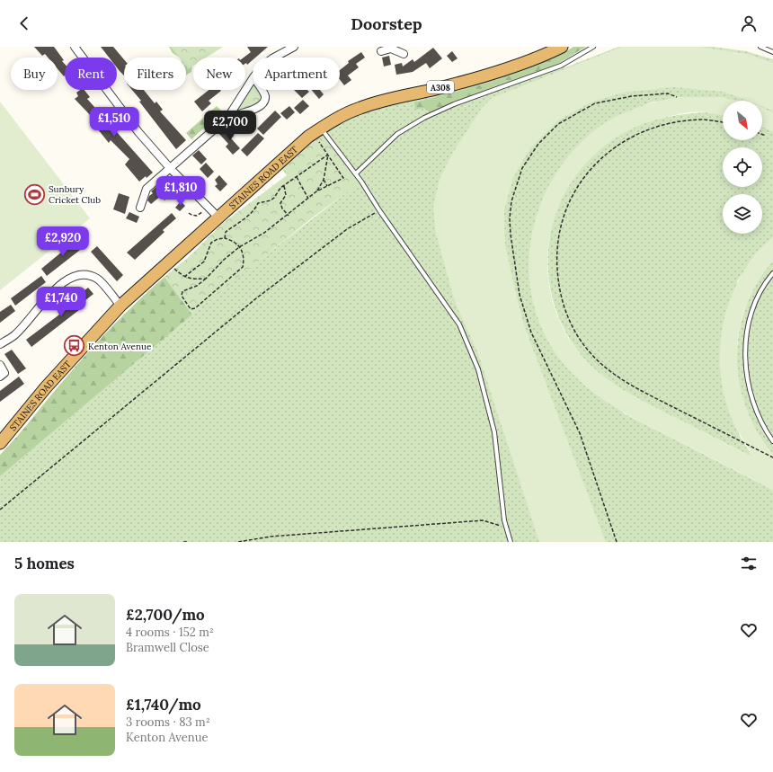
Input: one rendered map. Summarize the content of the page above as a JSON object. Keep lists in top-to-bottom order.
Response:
{
  "streets": {
    "highway": ["A308", "STAINES ROAD EAST"]
  },
  "places": {
    "sports": ["Sunbury Cricket Club"],
    "bus stop": ["Kenton Avenue"]
  },
  "north": "bottom right",
  "page": {
    "header": "Doorstep",
    "chip": [
      "Buy",
      "Rent",
      "Filters",
      "New",
      "Apartment"
    ],
    "price": [
      "£1,510",
      "£2,700",
      "£1,810",
      "£2,920",
      "£1,740"
    ],
    "heading": "5 homes",
    "list": [
      {
        "name": "£2,700/mo",
        "note": "4 rooms · 152 m² · Bramwell Close"
      },
      {
        "name": "£1,740/mo",
        "note": "3 rooms · 83 m² · Kenton Avenue"
      }
    ]
  }
}
